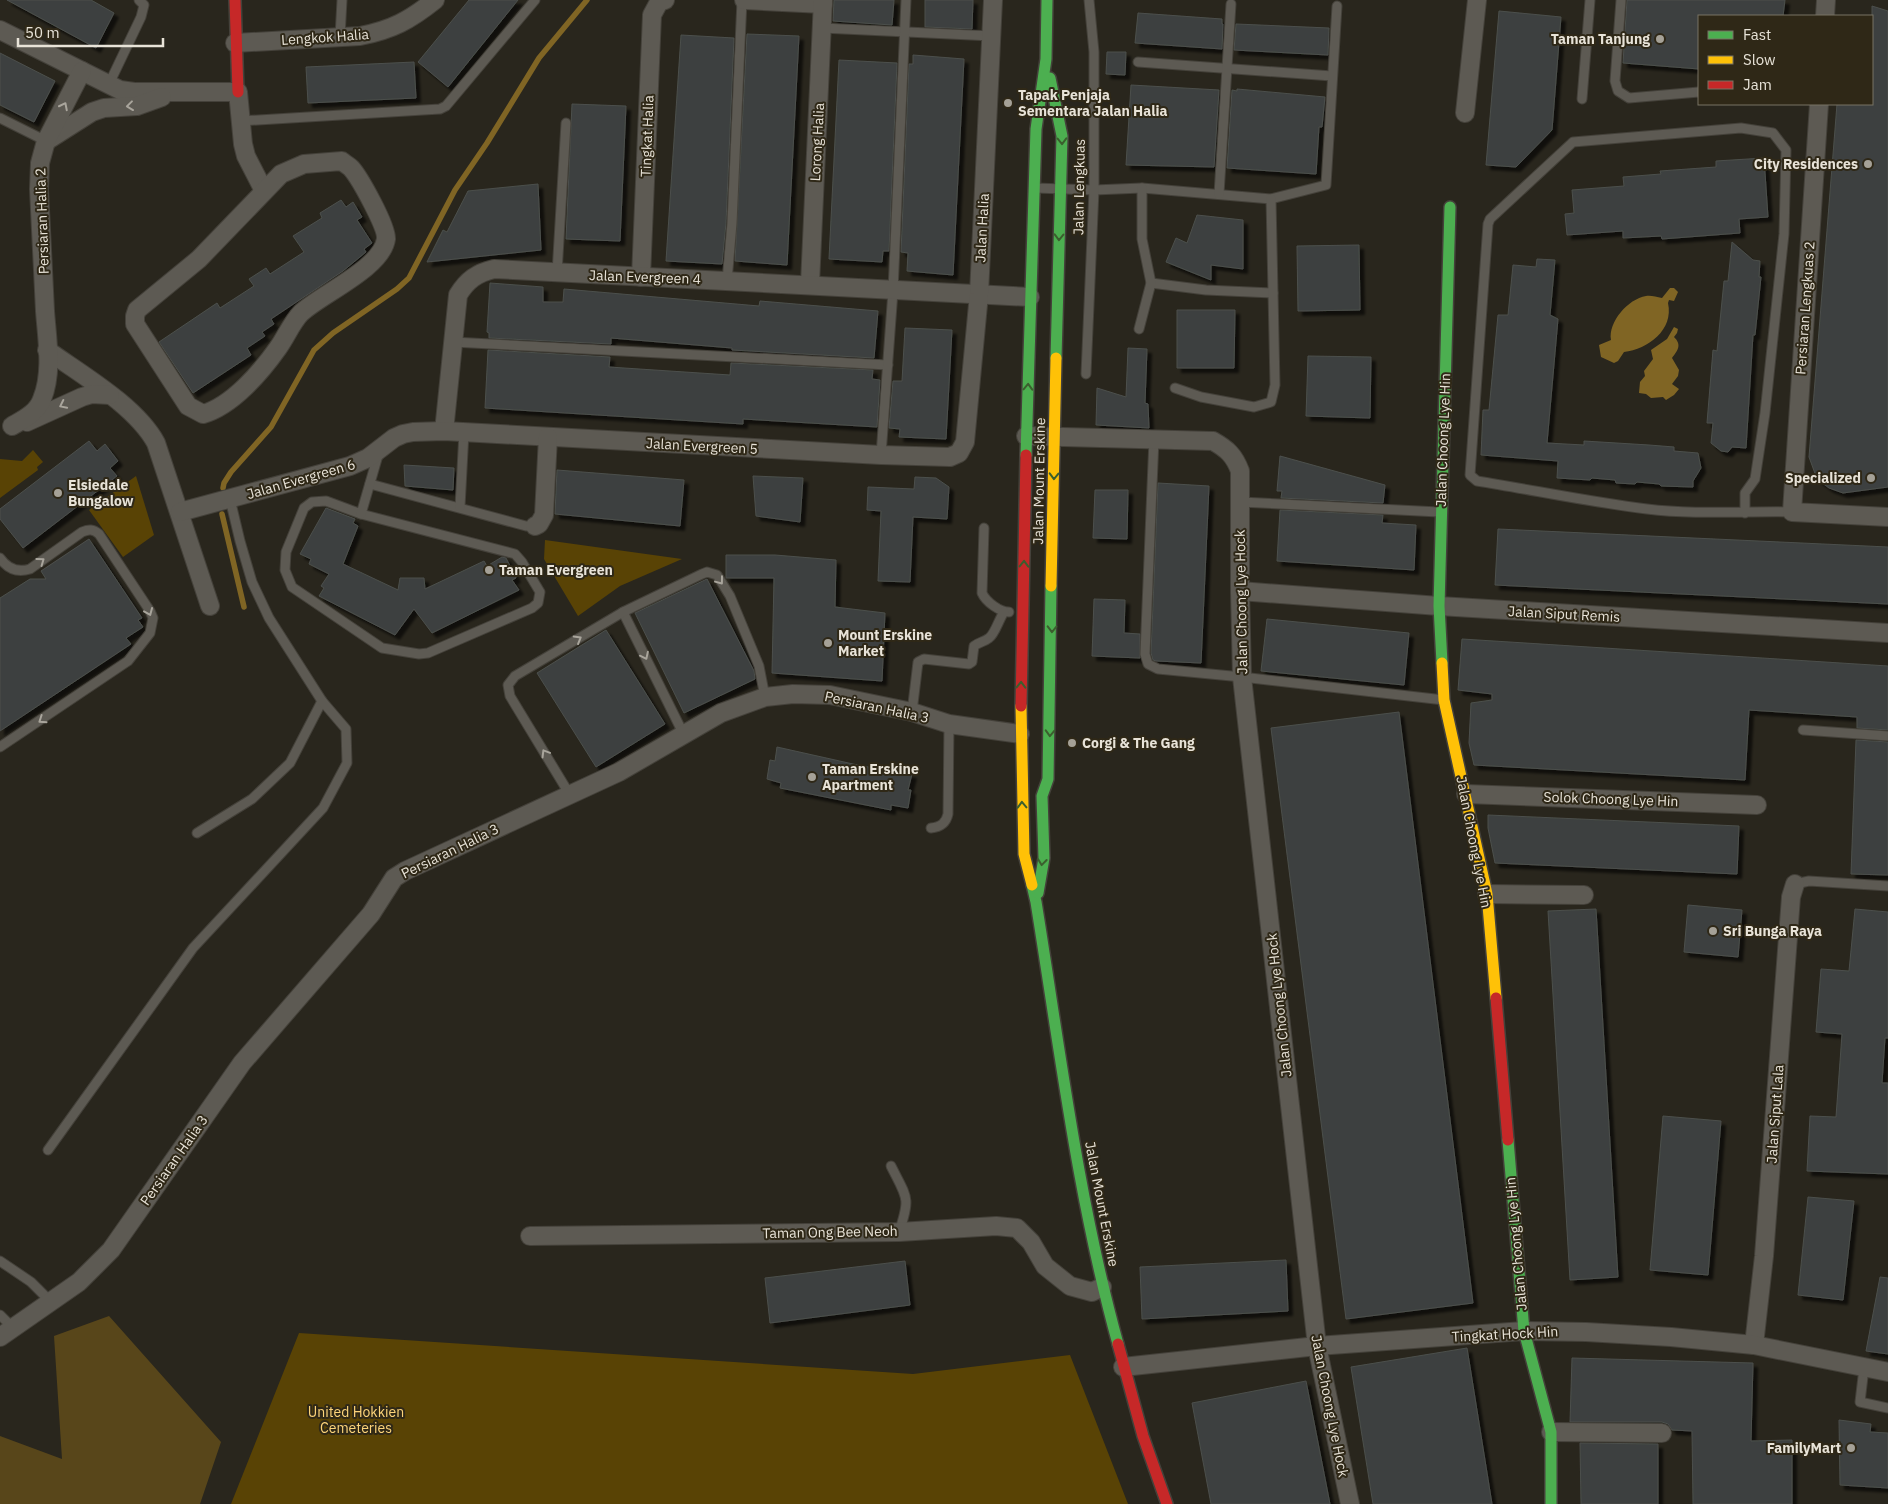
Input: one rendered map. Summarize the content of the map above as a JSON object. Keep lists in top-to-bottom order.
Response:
{
  "streets": {
    "main road": ["Jalan Choong Lye Hin", "Jalan Mount Erskine"],
    "street": [
      "Lengkok Halia",
      "Tingkat Halia",
      "Lorong Halia",
      "Persiaran Halia 2",
      "Jalan Halia",
      "Jalan Evergreen 4",
      "Persiaran Lengkuas 2",
      "Jalan Evergreen 5",
      "Jalan Evergreen 6",
      "Jalan Choong Lye Hock",
      "Jalan Siput Remis",
      "Persiaran Halia 3",
      "Solok Choong Lye Hin",
      "Jalan Siput Lala",
      "Taman Ong Bee Neoh",
      "Tingkat Hock Hin"
    ],
    "lane": ["Jalan Lengkuas"]
  },
  "crossings": [
    ["Tingkat Halia", "Jalan Evergreen 4"],
    ["Lorong Halia", "Jalan Evergreen 4"],
    ["Jalan Halia", "Jalan Evergreen 4"],
    ["Jalan Halia", "Jalan Evergreen 5"],
    ["Jalan Evergreen 4", "Jalan Evergreen 5"],
    ["Jalan Evergreen 4", "Jalan Evergreen 6"],
    ["Jalan Evergreen 4", "Jalan Mount Erskine"],
    ["Jalan Choong Lye Hin", "Jalan Siput Remis"],
    ["Jalan Choong Lye Hin", "Solok Choong Lye Hin"],
    ["Jalan Choong Lye Hin", "Tingkat Hock Hin"],
    ["Jalan Evergreen 5", "Jalan Evergreen 6"],
    ["Jalan Mount Erskine", "Jalan Choong Lye Hock"],
    ["Jalan Mount Erskine", "Persiaran Halia 3"],
    ["Jalan Mount Erskine", "Taman Ong Bee Neoh"],
    ["Jalan Mount Erskine", "Tingkat Hock Hin"],
    ["Jalan Choong Lye Hock", "Jalan Siput Remis"],
    ["Jalan Choong Lye Hock", "Tingkat Hock Hin"],
    ["Jalan Siput Lala", "Tingkat Hock Hin"]
  ],
  "parks": ["United Hokkien Cemeteries"],
  "places": [
    "Taman Tanjung",
    "Tapak Penjaja Sementara Jalan Halia",
    "City Residences",
    "Specialized",
    "Elsiedale Bungalow",
    "Taman Evergreen",
    "Mount Erskine Market",
    "Corgi & The Gang",
    "Taman Erskine Apartment",
    "Sri Bunga Raya",
    "FamilyMart"
  ],
  "legend": ["Fast", "Slow", "Jam"],
  "scale_bar": "50 m"
}
